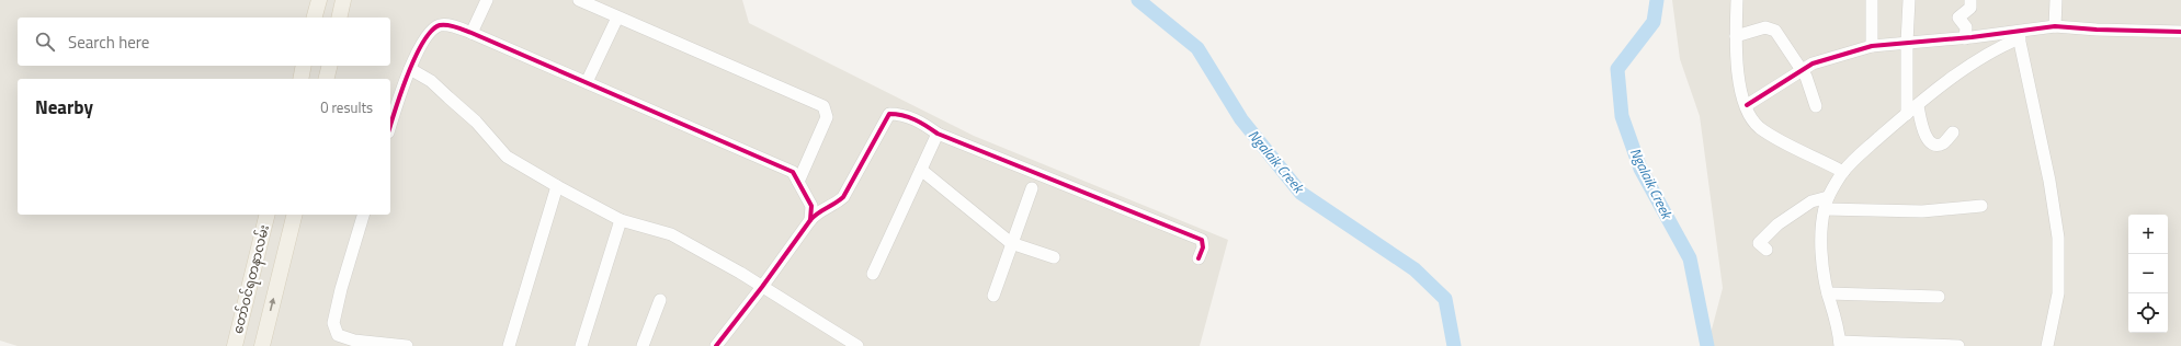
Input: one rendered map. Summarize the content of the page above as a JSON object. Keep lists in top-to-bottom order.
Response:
{
  "streets": {
    "main road": ["တော်ဝင်ရတနာလမ်း"]
  },
  "water": ["Ngalaik Creek"],
  "page": {
    "search": "Search here",
    "heading": ["Nearby", "0 results"],
    "map_buttons": ["+", "−"]
  }
}
